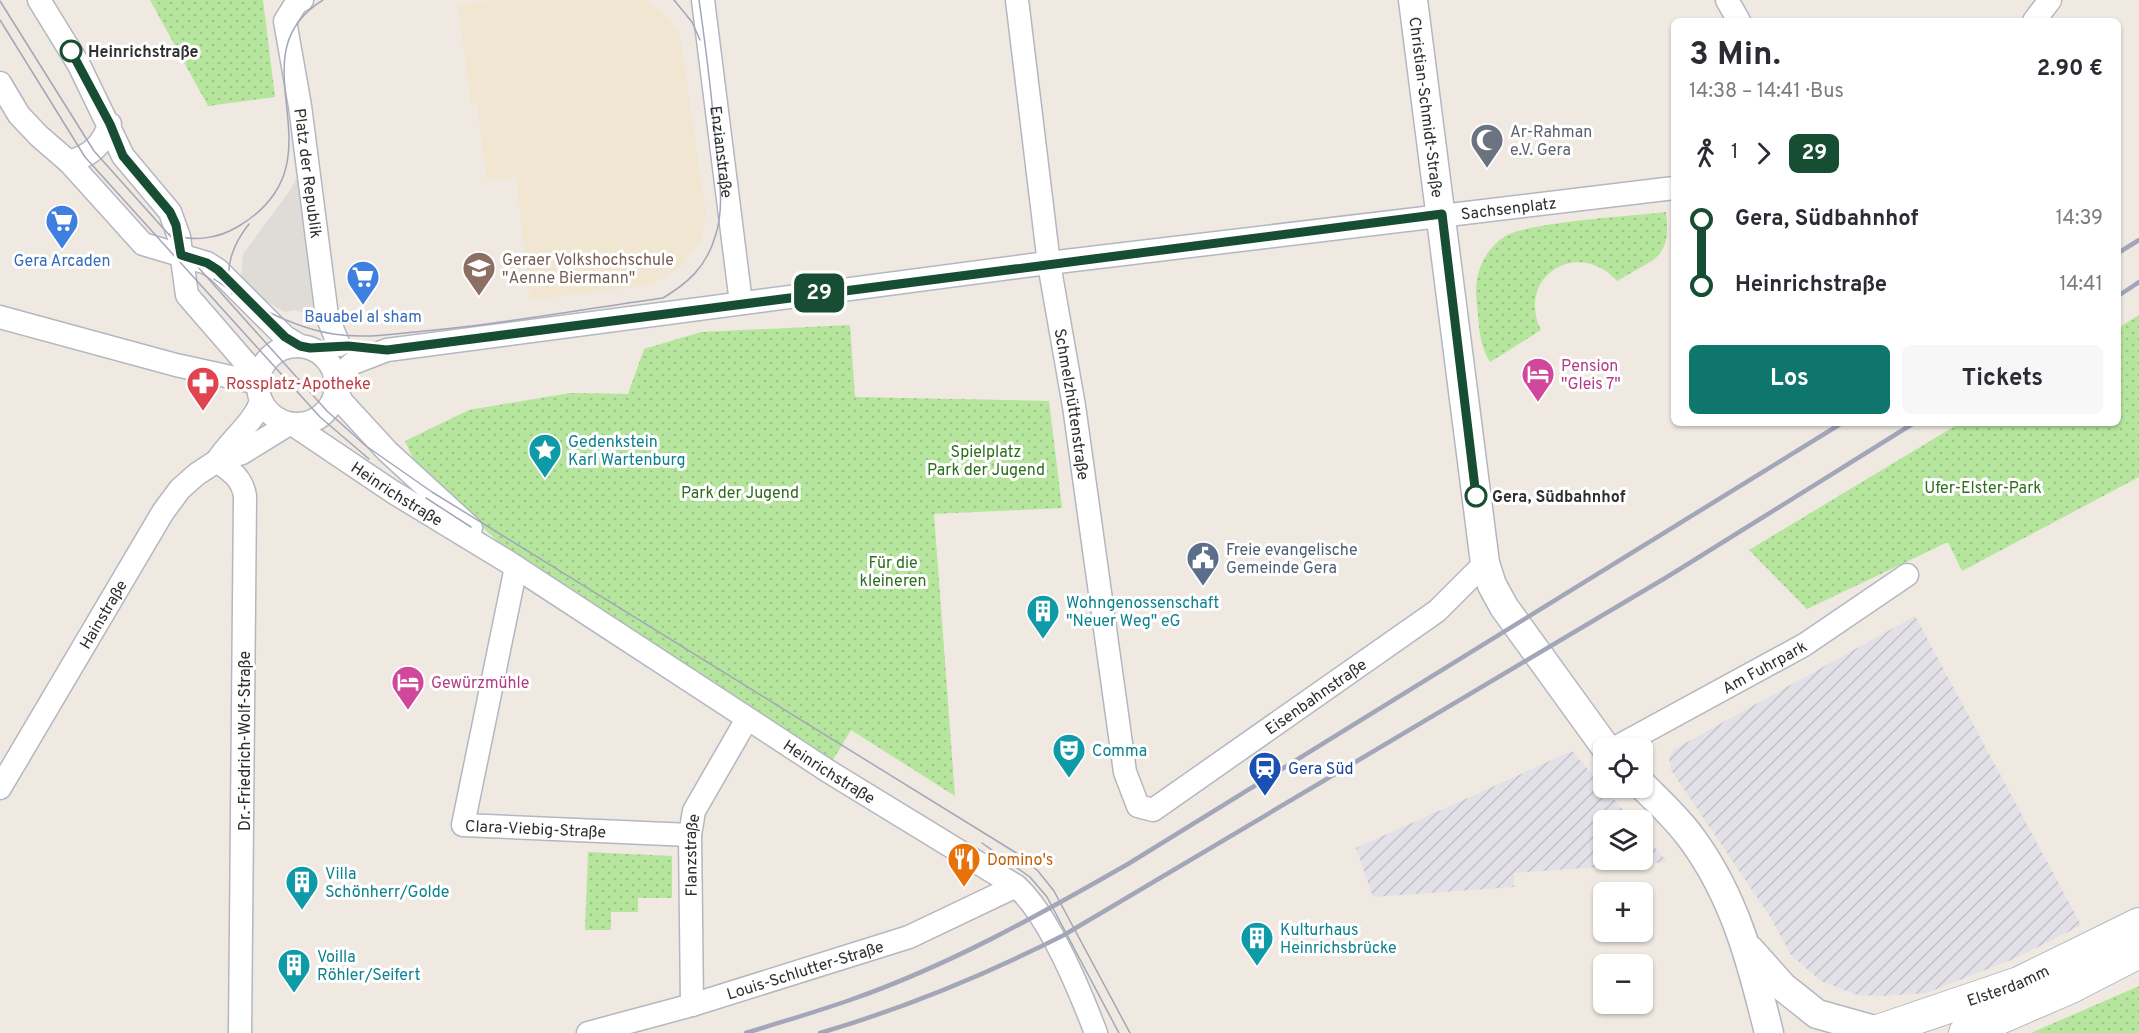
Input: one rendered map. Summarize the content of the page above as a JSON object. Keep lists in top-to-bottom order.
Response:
{
  "streets": {
    "main road": ["Elsterdamm"],
    "street": [
      "Christian-Schmidt-Straße",
      "Enzianstraße",
      "Platz der Republik",
      "Sachsenplatz",
      "Schmelzhüttenstraße",
      "Heinrichstraße",
      "Hainstraße",
      "Am Fuhrpark",
      "Eisenbahnstraße",
      "Dr.-Friedrich-Wolf-Straße",
      "Clara-Viebig-Straße",
      "Flanzstraße",
      "Louis-Schlutter-Straße"
    ]
  },
  "crossings": [
    ["Christian-Schmidt-Straße", "Sachsenplatz"],
    ["Sachsenplatz", "Eisenbahnstraße"],
    ["Schmelzhüttenstraße", "Eisenbahnstraße"],
    ["Heinrichstraße", "Hainstraße"],
    ["Heinrichstraße", "Clara-Viebig-Straße"],
    ["Heinrichstraße", "Flanzstraße"],
    ["Heinrichstraße", "Louis-Schlutter-Straße"],
    ["Hainstraße", "Dr.-Friedrich-Wolf-Straße"],
    ["Clara-Viebig-Straße", "Flanzstraße"],
    ["Flanzstraße", "Louis-Schlutter-Straße"]
  ],
  "parks": [
    "Spielplatz Park der Jugend",
    "Ufer-Elster-Park",
    "Park der Jugend",
    "Für die kleineren"
  ],
  "places": {
    "other": ["Heinrichstraße", "Gera, Südbahnhof"],
    "mosque": ["Ar-Rahman e.V. Gera"],
    "supermarket": ["Gera Arcaden", "Bauabel al sham"],
    "school or university": ["Geraer Volkshochschule \"Aenne Biermann\""],
    "hotel": ["Pension \"Gleis 7\"", "Gewürzmühle"],
    "pharmacy": ["Rossplatz-Apotheke"],
    "place": ["Gedenkstein Karl Wartenburg"],
    "public building": ["Freie evangelische Gemeinde Gera"],
    "building": [
      "Wohngenossenschaft \"Neuer Weg\" eG",
      "Villa Schönherr/Golde",
      "Kulturhaus Heinrichsbrücke",
      "Voilla Röhler/Seifert"
    ],
    "theatre": ["Comma"],
    "station": ["Gera Süd"],
    "restaurant": ["Domino's"]
  },
  "lines": ["bus line 29"],
  "page": {
    "on_map": "29",
    "heading": ["3 Min.", "14:38 – 14:41 · Bus", "2.90 €"],
    "legs": ["1", "29"],
    "list": [
      {
        "name": "Gera, Südbahnhof",
        "value": "14:39"
      },
      {
        "name": "Heinrichstraße",
        "value": "14:41"
      }
    ],
    "buttons": ["Los", "Tickets"],
    "map_buttons": ["+", "−"]
  }
}
